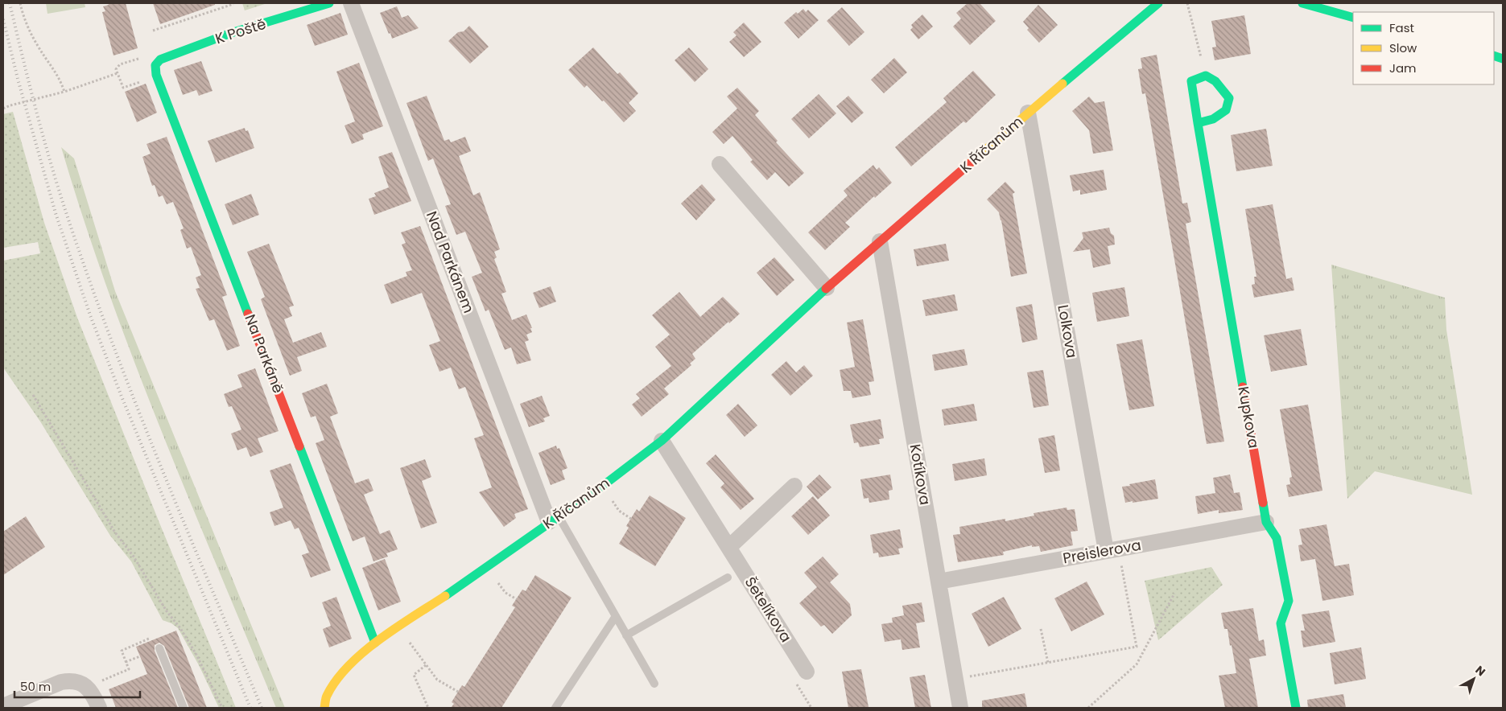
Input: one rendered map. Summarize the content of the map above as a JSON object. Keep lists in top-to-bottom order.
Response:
{
  "streets": {
    "street": [
      "K Poště",
      "K Říčanům",
      "Nad Parkánem",
      "Lolkova",
      "Na Parkáně",
      "Kupkova",
      "Kotíkova",
      "Preislerova",
      "Šetelíkova"
    ]
  },
  "crossings": [
    ["K Poště", "Na Parkáně"],
    ["K Říčanům", "Nad Parkánem"],
    ["K Říčanům", "Lolkova"],
    ["K Říčanům", "Na Parkáně"],
    ["K Říčanům", "Kotíkova"],
    ["K Říčanům", "Šetelíkova"],
    ["Lolkova", "Preislerova"],
    ["Kupkova", "Preislerova"],
    ["Kotíkova", "Preislerova"]
  ],
  "legend": ["Fast", "Slow", "Jam"],
  "scale_bar": "50 m",
  "north": "top right"
}
